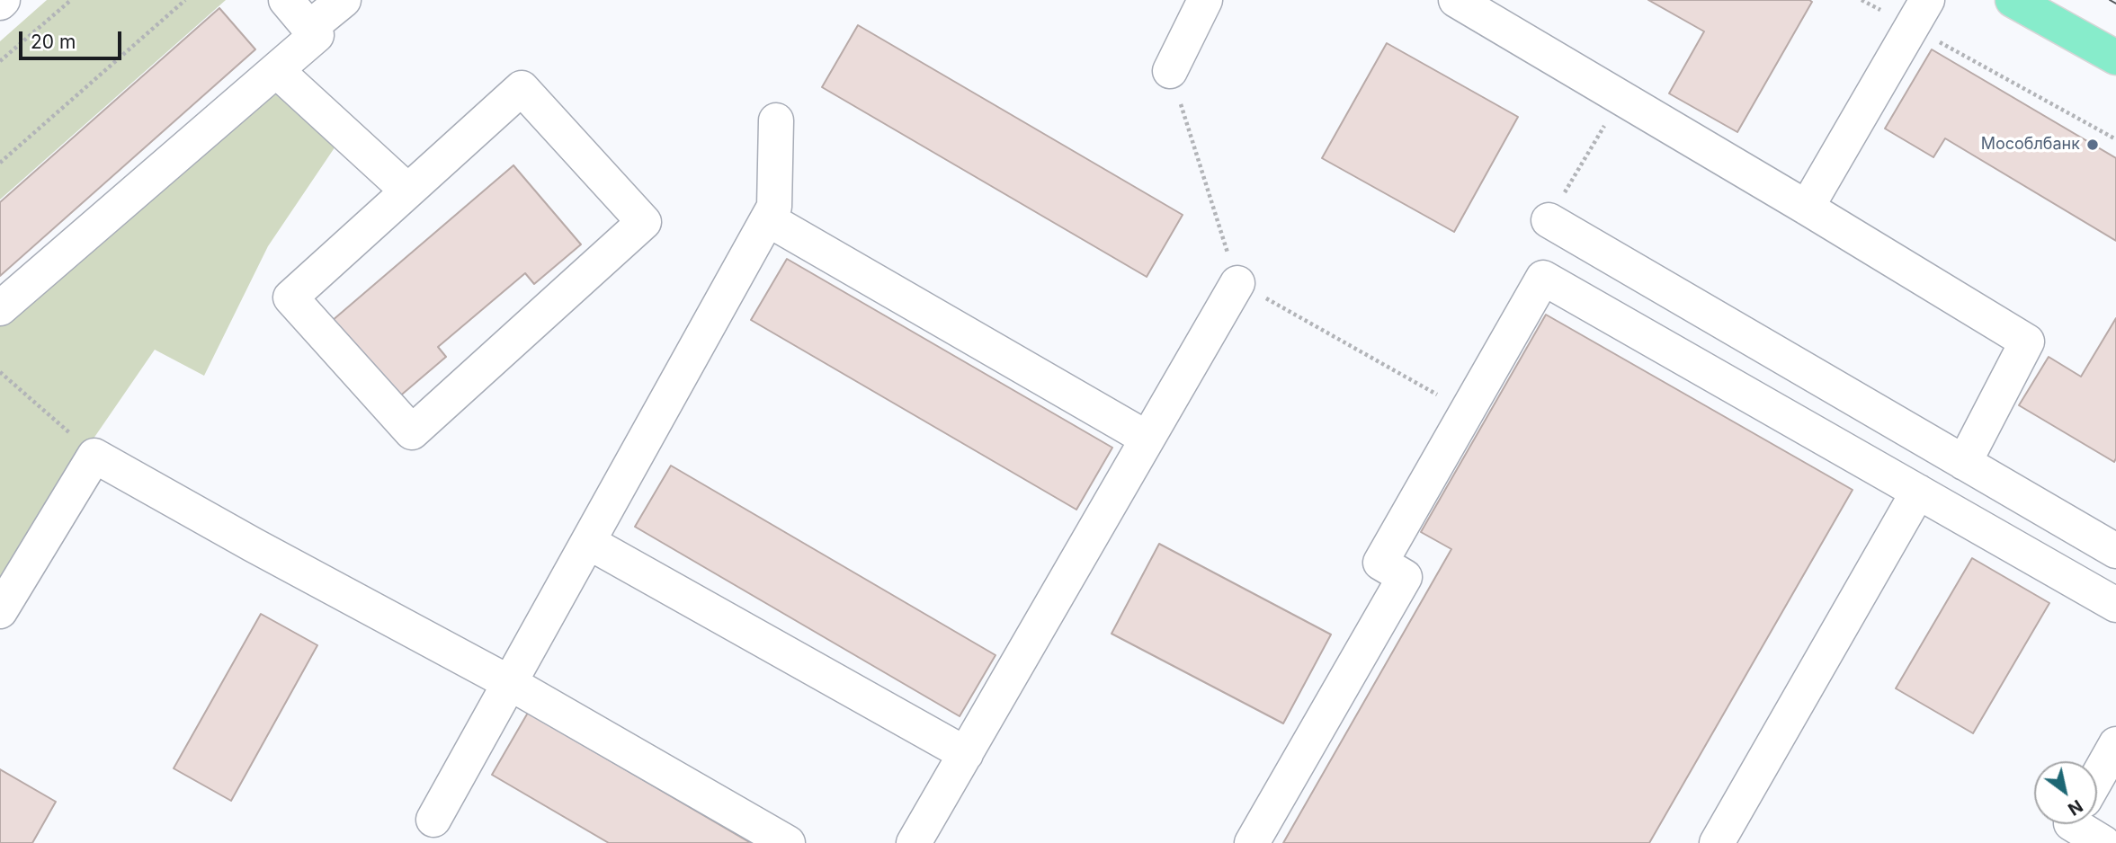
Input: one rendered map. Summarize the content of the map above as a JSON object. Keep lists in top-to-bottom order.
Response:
{
  "places": ["Мособлбанк"],
  "scale_bar": "20 m",
  "north": "bottom right"
}
